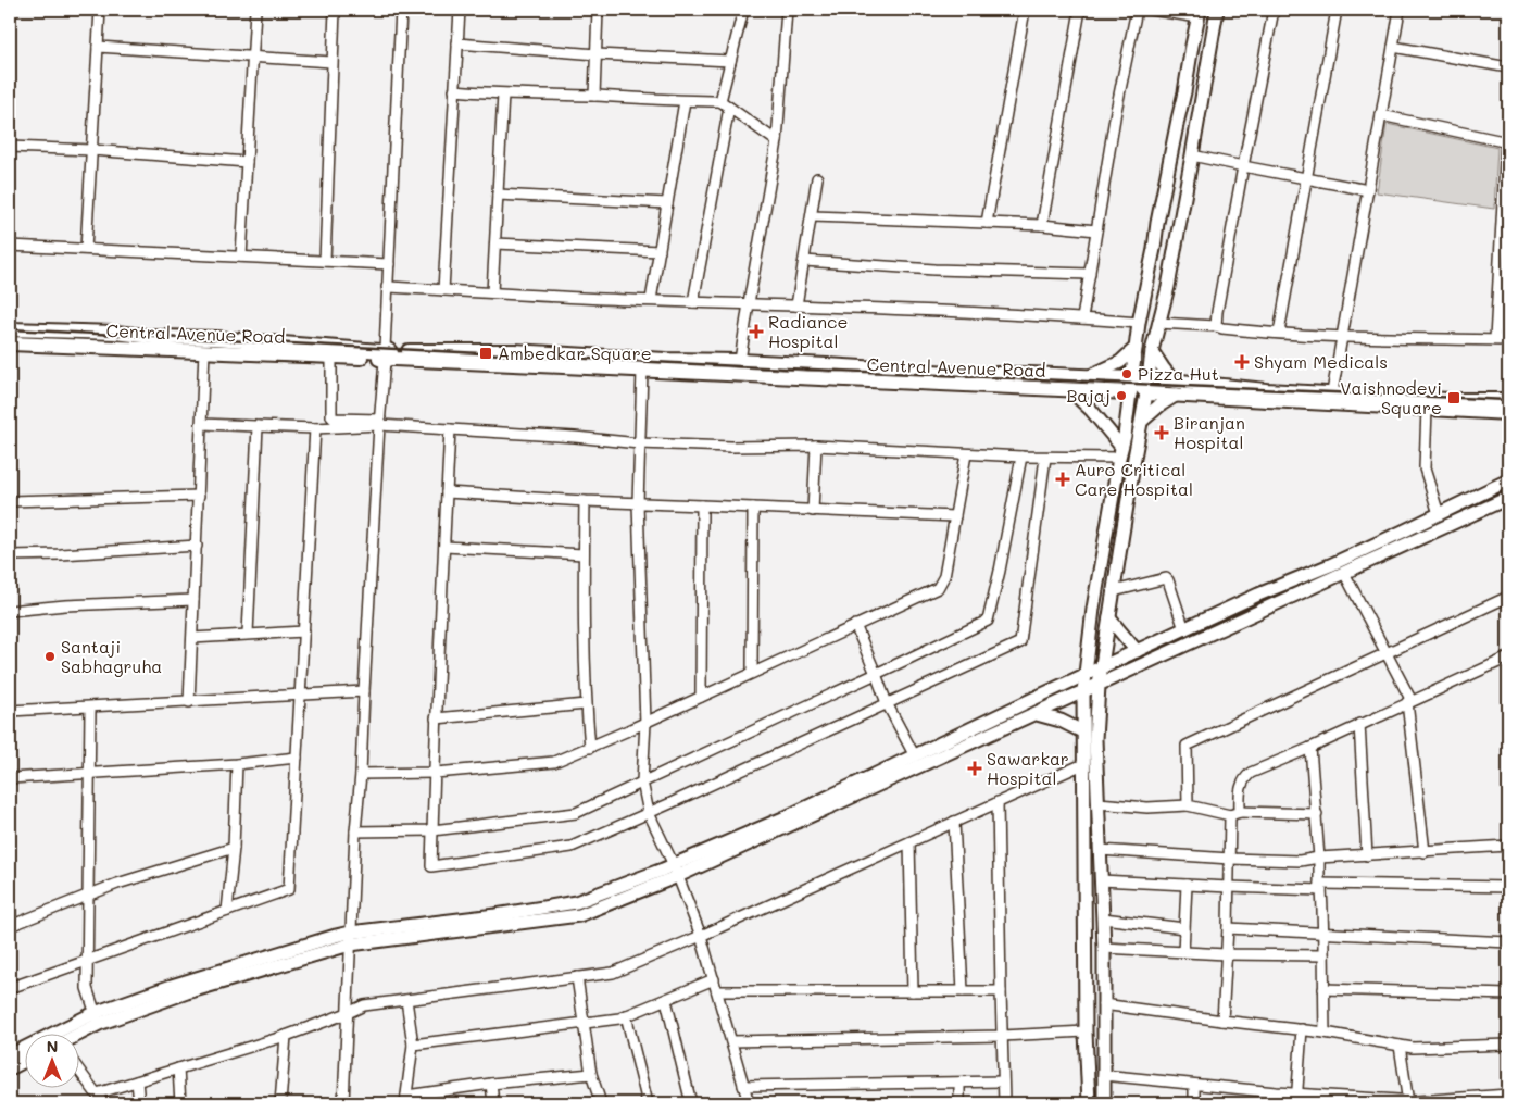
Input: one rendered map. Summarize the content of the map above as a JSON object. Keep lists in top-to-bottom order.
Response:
{
  "streets": {
    "main road": ["Central Avenue Road"]
  },
  "places": {
    "health": [
      "Radiance Hospital",
      "Shyam Medicals",
      "Biranjan Hospital",
      "Auro Critical Care Hospital",
      "Sawarkar Hospital"
    ],
    "transit": ["Ambedkar Square", "Vaishnodevi Square"],
    "other": ["Pizza Hut", "Bajaj", "Santaji Sabhagruha"]
  },
  "north": "top"
}
